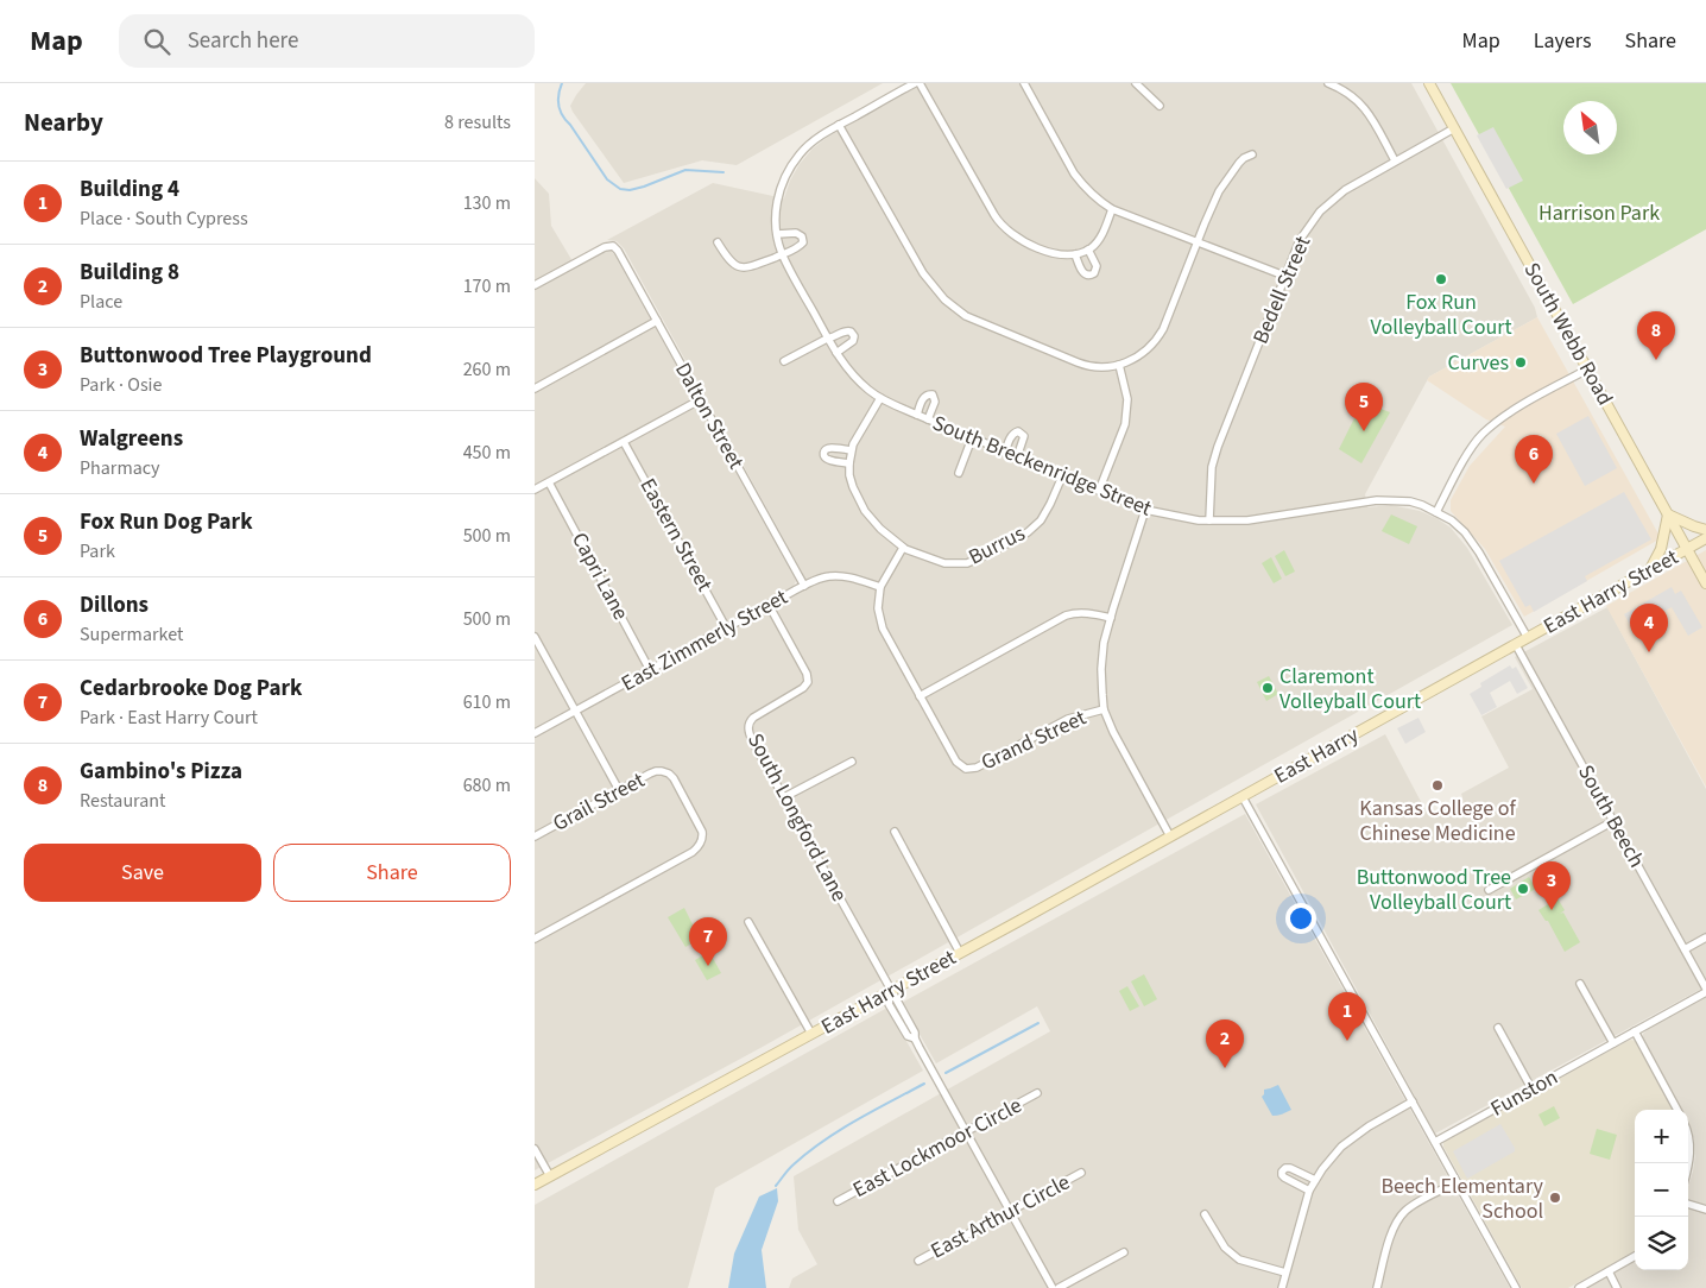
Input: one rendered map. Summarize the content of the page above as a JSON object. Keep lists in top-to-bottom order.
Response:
{
  "streets": {
    "main road": ["South Webb Road", "East Harry Street", "East Harry"],
    "street": [
      "Bedell Street",
      "Dalton Street",
      "South Breckenridge Street",
      "Eastern Street",
      "Burrus",
      "Capri Lane",
      "East Zimmerly Street",
      "Grand Street",
      "Grail Street",
      "South Beech",
      "South Longford Lane",
      "Funston",
      "East Lockmoor Circle",
      "East Arthur Circle"
    ]
  },
  "crossings": [
    ["Bedell Street", "South Webb Road"],
    ["Bedell Street", "South Breckenridge Street"],
    ["South Webb Road", "East Harry Street"],
    ["Dalton Street", "East Zimmerly Street"],
    ["South Breckenridge Street", "Burrus"],
    ["South Breckenridge Street", "East Harry Street"],
    ["Eastern Street", "East Zimmerly Street"],
    ["Capri Lane", "East Zimmerly Street"],
    ["East Harry Street", "East Harry"],
    ["East Harry Street", "South Beech"],
    ["East Harry Street", "South Longford Lane"],
    ["East Zimmerly Street", "South Longford Lane"],
    ["East Harry", "South Beech"],
    ["South Longford Lane", "East Lockmoor Circle"],
    ["South Longford Lane", "East Arthur Circle"]
  ],
  "parks": ["Harrison Park"],
  "places": [
    "Fox Run Volleyball Court",
    "Curves",
    "Claremont Volleyball Court",
    "Kansas College of Chinese Medicine",
    "Buttonwood Tree Volleyball Court",
    "Beech Elementary School"
  ],
  "north": "top left",
  "page": {
    "header": "Map",
    "search": "Search here",
    "nav": ["Map", "Layers", "Share"],
    "heading": ["Nearby", "8 results"],
    "list": [
      {
        "mark": "1",
        "name": "Building 4",
        "note": "Place · South Cypress",
        "value": "130 m"
      },
      {
        "mark": "2",
        "name": "Building 8",
        "note": "Place",
        "value": "170 m"
      },
      {
        "mark": "3",
        "name": "Buttonwood Tree Playground",
        "note": "Park · Osie",
        "value": "260 m"
      },
      {
        "mark": "4",
        "name": "Walgreens",
        "note": "Pharmacy",
        "value": "450 m"
      },
      {
        "mark": "5",
        "name": "Fox Run Dog Park",
        "note": "Park",
        "value": "500 m"
      },
      {
        "mark": "6",
        "name": "Dillons",
        "note": "Supermarket",
        "value": "500 m"
      },
      {
        "mark": "7",
        "name": "Cedarbrooke Dog Park",
        "note": "Park · East Harry Court",
        "value": "610 m"
      },
      {
        "mark": "8",
        "name": "Gambino's Pizza",
        "note": "Restaurant",
        "value": "680 m"
      }
    ],
    "pins": [
      "8",
      "5",
      "6",
      "4",
      "3",
      "7",
      "1",
      "2"
    ],
    "buttons": ["Save", "Share"],
    "map_buttons": ["+", "−"]
  }
}
